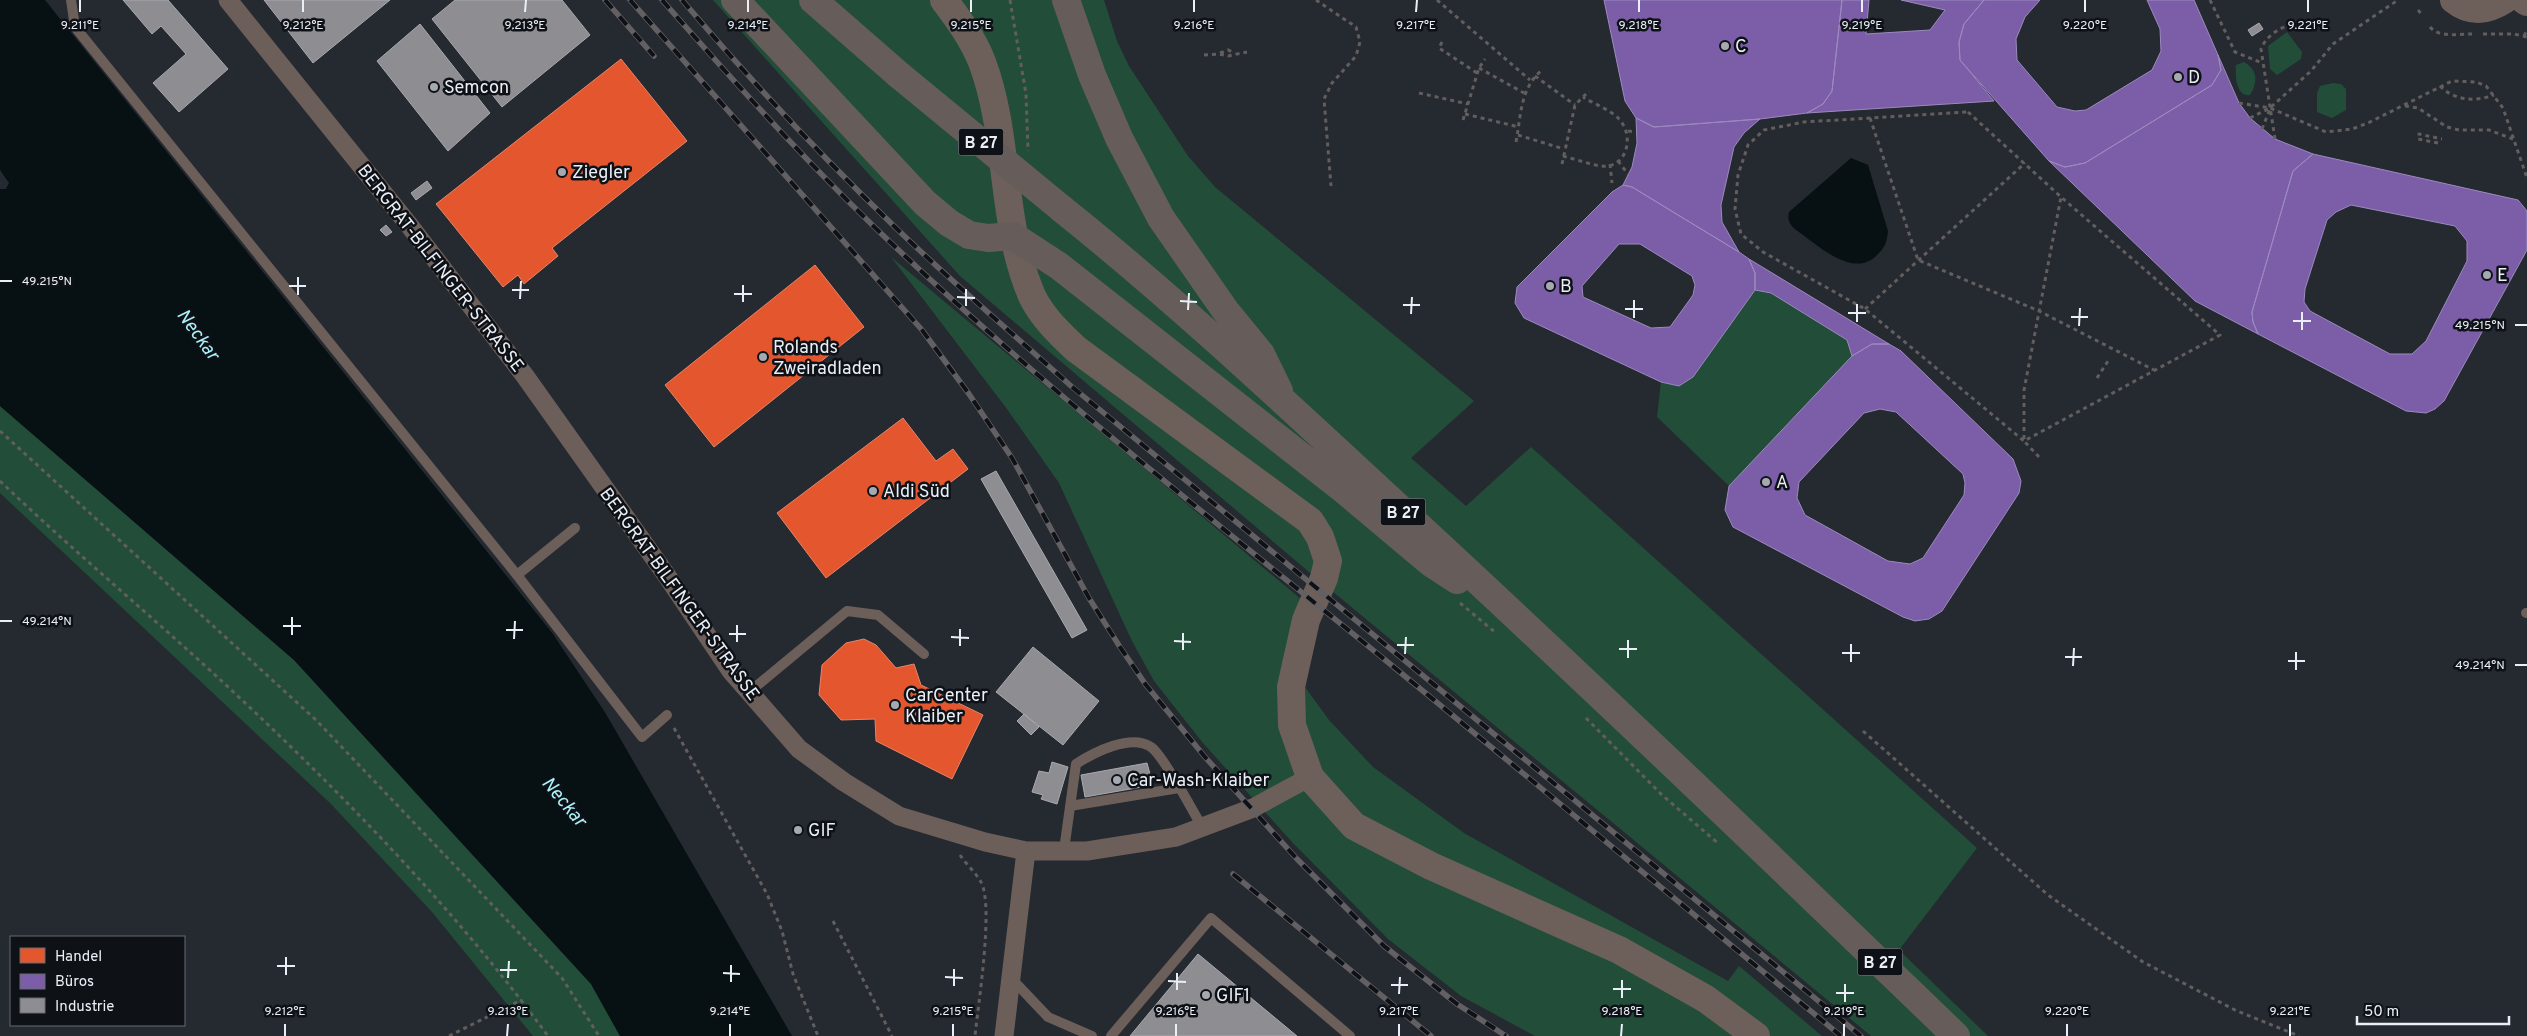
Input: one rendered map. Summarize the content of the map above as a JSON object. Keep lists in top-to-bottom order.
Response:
{
  "streets": {
    "highway": ["B 27"],
    "street": ["BERGRAT-BILFINGER-STRASSE"]
  },
  "water": ["Neckar"],
  "places": [
    "C",
    "D",
    "Semcon",
    "Ziegler",
    "E",
    "B",
    "Rolands Zweiradladen",
    "A",
    "Aldi Süd",
    "CarCenter Klaiber",
    "Car-Wash-Klaiber",
    "GIF",
    "GIF1"
  ],
  "legend": ["Handel", "Büros", "Industrie"],
  "scale_bar": "50 m",
  "coordinates": [
    "9.211°E",
    "9.212°E",
    "9.213°E",
    "9.214°E",
    "9.215°E",
    "9.216°E",
    "9.217°E",
    "9.218°E",
    "9.219°E",
    "9.220°E",
    "9.221°E",
    "49.215°N",
    "49.214°N"
  ]
}
